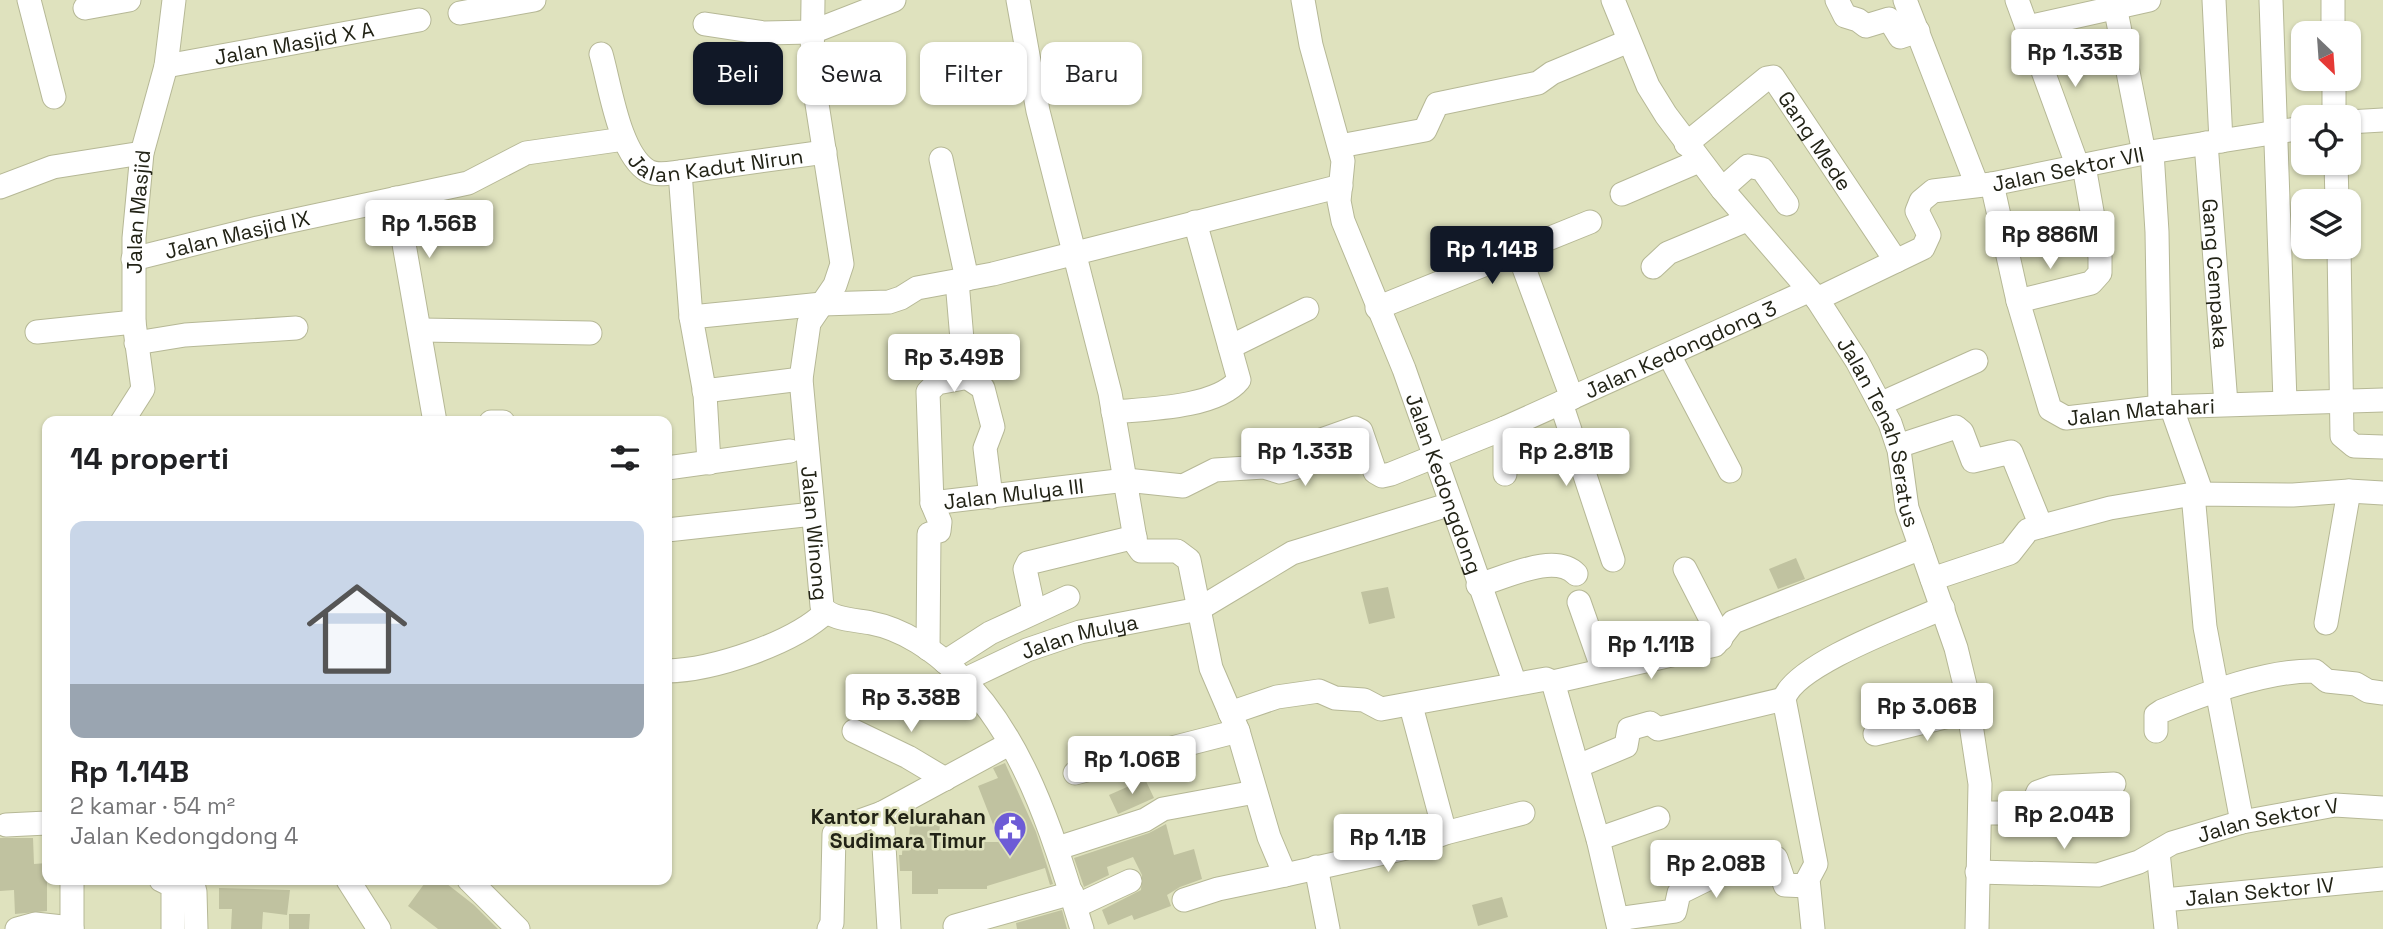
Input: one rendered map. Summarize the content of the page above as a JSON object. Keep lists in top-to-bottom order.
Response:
{
  "streets": {
    "street": [
      "Jalan Masjid X A",
      "Gang Mede",
      "Jalan Kadut Nirun",
      "Jalan Sektor VII",
      "Jalan Masjid",
      "Jalan Masjid IX",
      "Gang Cempaka",
      "Jalan Kedongdong 3",
      "Jalan Matahari",
      "Jalan Tenah Seratus",
      "Jalan Kedongdong",
      "Jalan Mulya III",
      "Jalan Winong",
      "Jalan Mulya",
      "Jalan Sektor V",
      "Jalan Sektor IV"
    ]
  },
  "crossings": [
    ["Jalan Masjid X A", "Jalan Masjid"],
    ["Gang Mede", "Jalan Sektor VII"],
    ["Gang Mede", "Jalan Tenah Seratus"],
    ["Jalan Kadut Nirun", "Jalan Masjid IX"],
    ["Jalan Kadut Nirun", "Jalan Winong"],
    ["Jalan Sektor VII", "Gang Cempaka"],
    ["Jalan Sektor VII", "Jalan Kedongdong 3"],
    ["Jalan Sektor VII", "Jalan Matahari"],
    ["Jalan Sektor VII", "Jalan Tenah Seratus"],
    ["Jalan Masjid", "Jalan Masjid IX"],
    ["Gang Cempaka", "Jalan Matahari"],
    ["Jalan Kedongdong 3", "Jalan Tenah Seratus"],
    ["Jalan Kedongdong 3", "Jalan Kedongdong"],
    ["Jalan Kedongdong 3", "Jalan Mulya III"],
    ["Jalan Tenah Seratus", "Jalan Sektor V"],
    ["Jalan Kedongdong", "Jalan Mulya III"],
    ["Jalan Mulya III", "Jalan Winong"],
    ["Jalan Winong", "Jalan Mulya"]
  ],
  "places": {
    "public building": ["Kantor Kelurahan Sudimara Timur"]
  },
  "north": "bottom right",
  "page": {
    "price": [
      "Rp 1.33B",
      "Rp 1.56B",
      "Rp 886M",
      "Rp 1.14B",
      "Rp 3.49B",
      "Rp 1.33B",
      "Rp 2.81B",
      "Rp 1.11B",
      "Rp 3.38B",
      "Rp 3.06B",
      "Rp 1.06B",
      "Rp 2.04B",
      "Rp 1.1B",
      "Rp 2.08B"
    ],
    "chip": [
      "Beli",
      "Sewa",
      "Filter",
      "Baru"
    ],
    "heading": "14 properti",
    "list": [
      {
        "name": "Rp 1.14B",
        "note": "2 kamar · 54 m² · Jalan Kedongdong 4"
      }
    ]
  }
}
